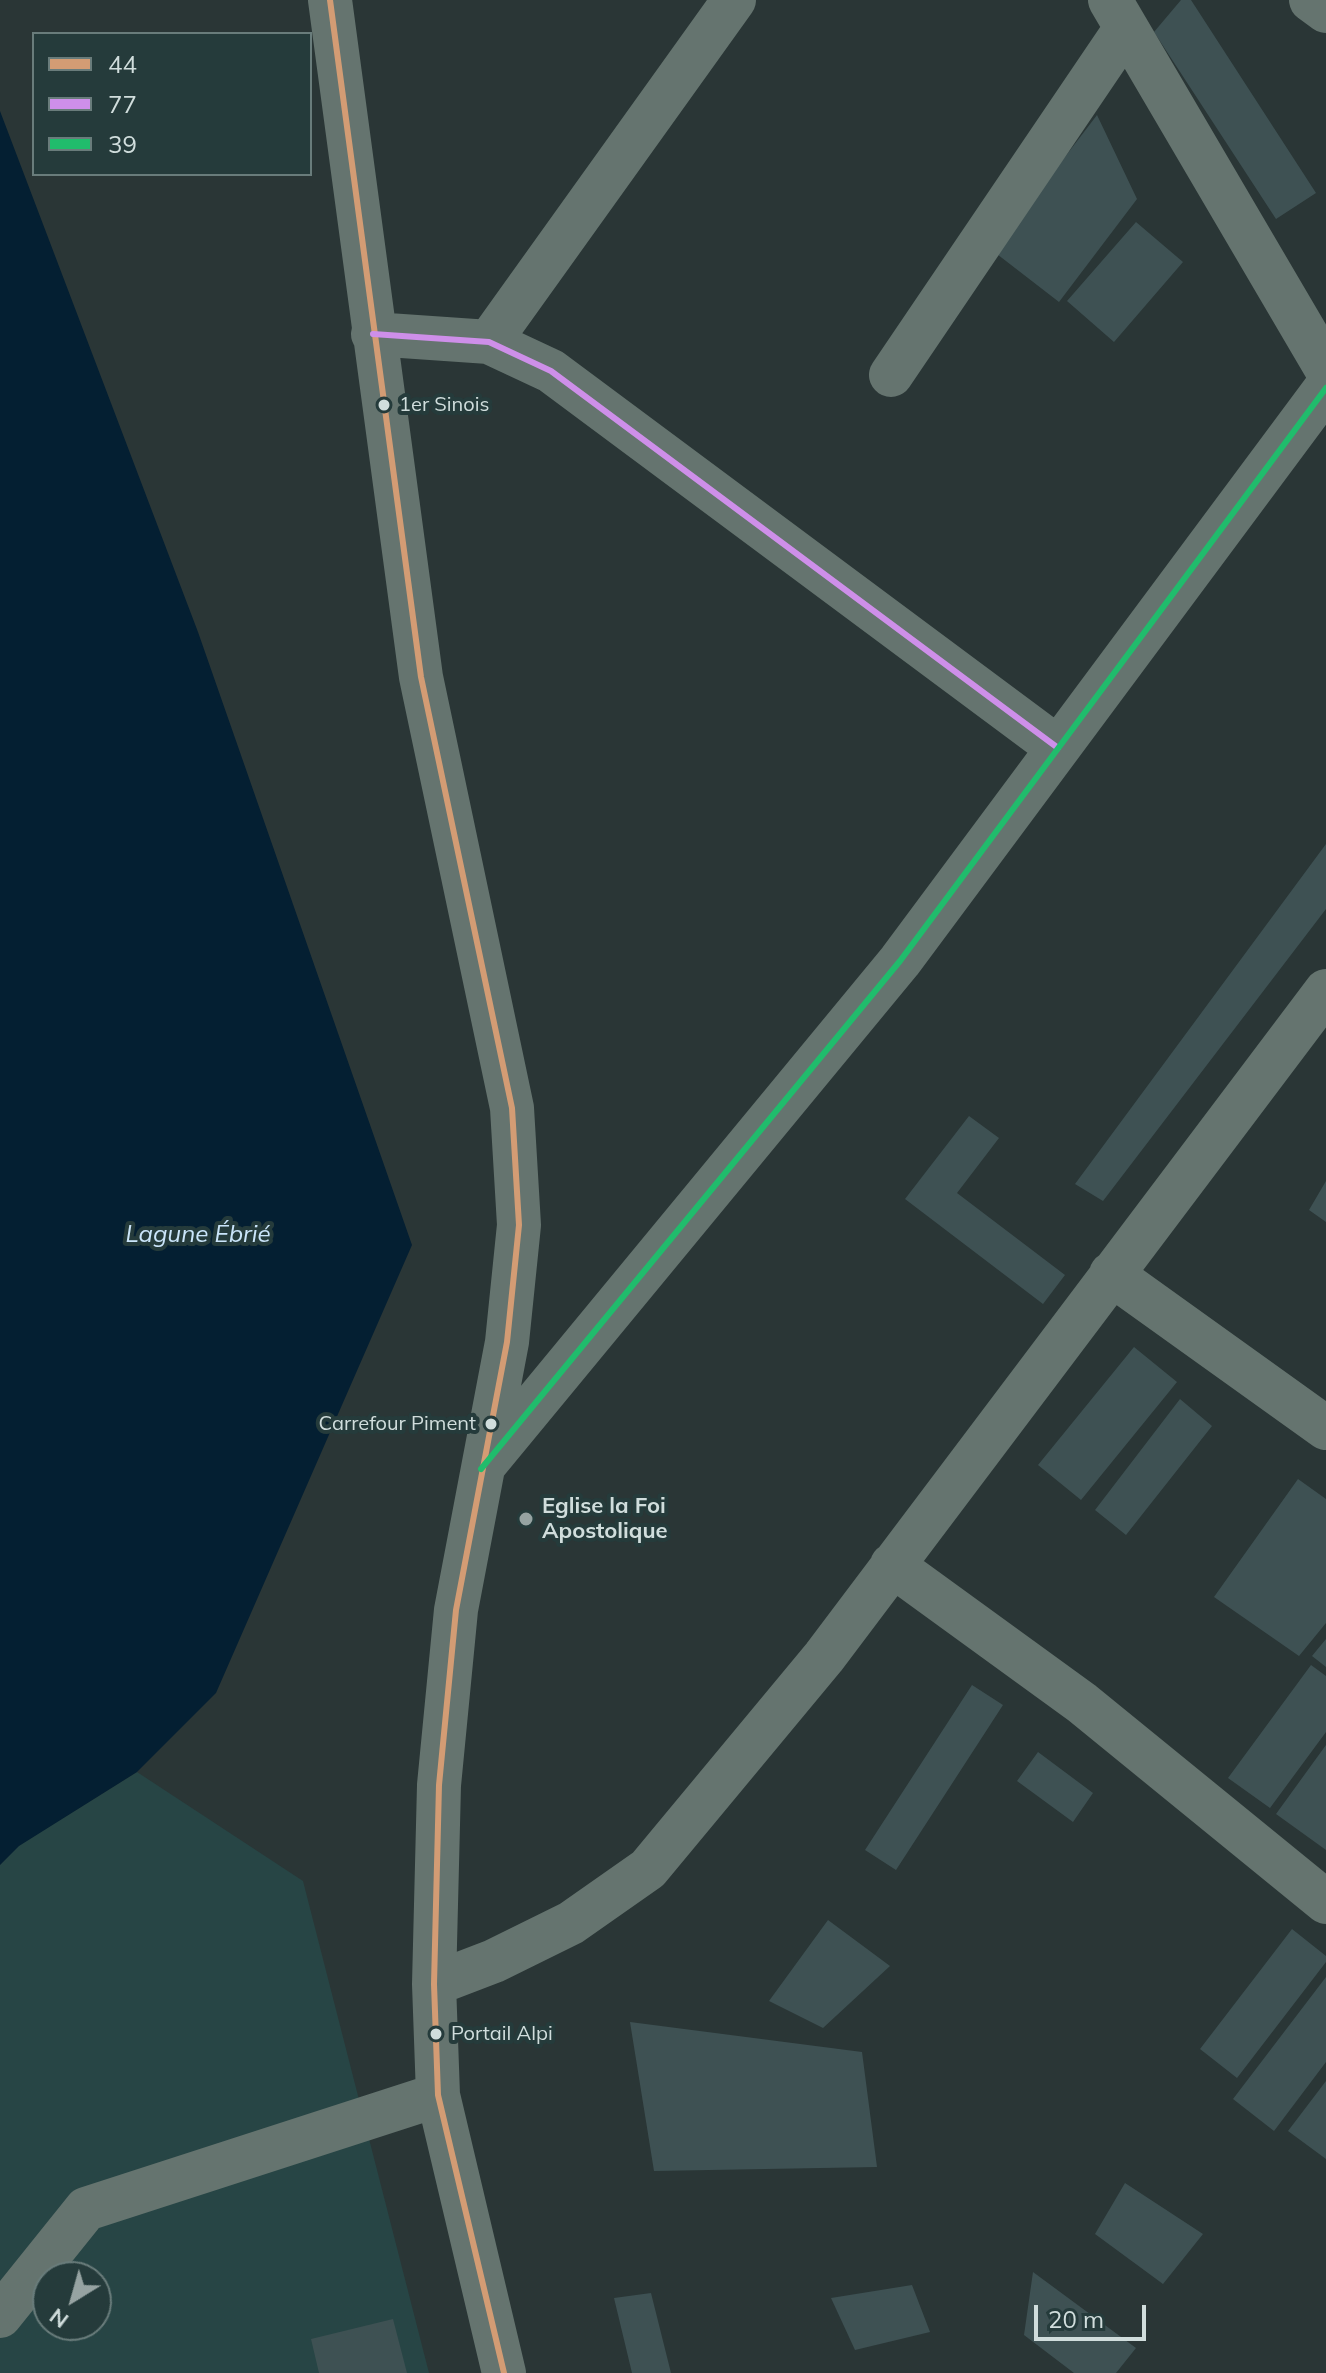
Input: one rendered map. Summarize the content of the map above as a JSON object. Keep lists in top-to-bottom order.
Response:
{
  "water": ["Lagune Ébrié"],
  "places": [
    "1er Sinois",
    "Carrefour Piment",
    "Eglise la Foi Apostolique",
    "Portail Alpi"
  ],
  "lines": ["transit line 44", "transit line 77", "transit line 39"],
  "legend": ["44", "77", "39"],
  "scale_bar": "20 m",
  "north": "bottom left"
}
